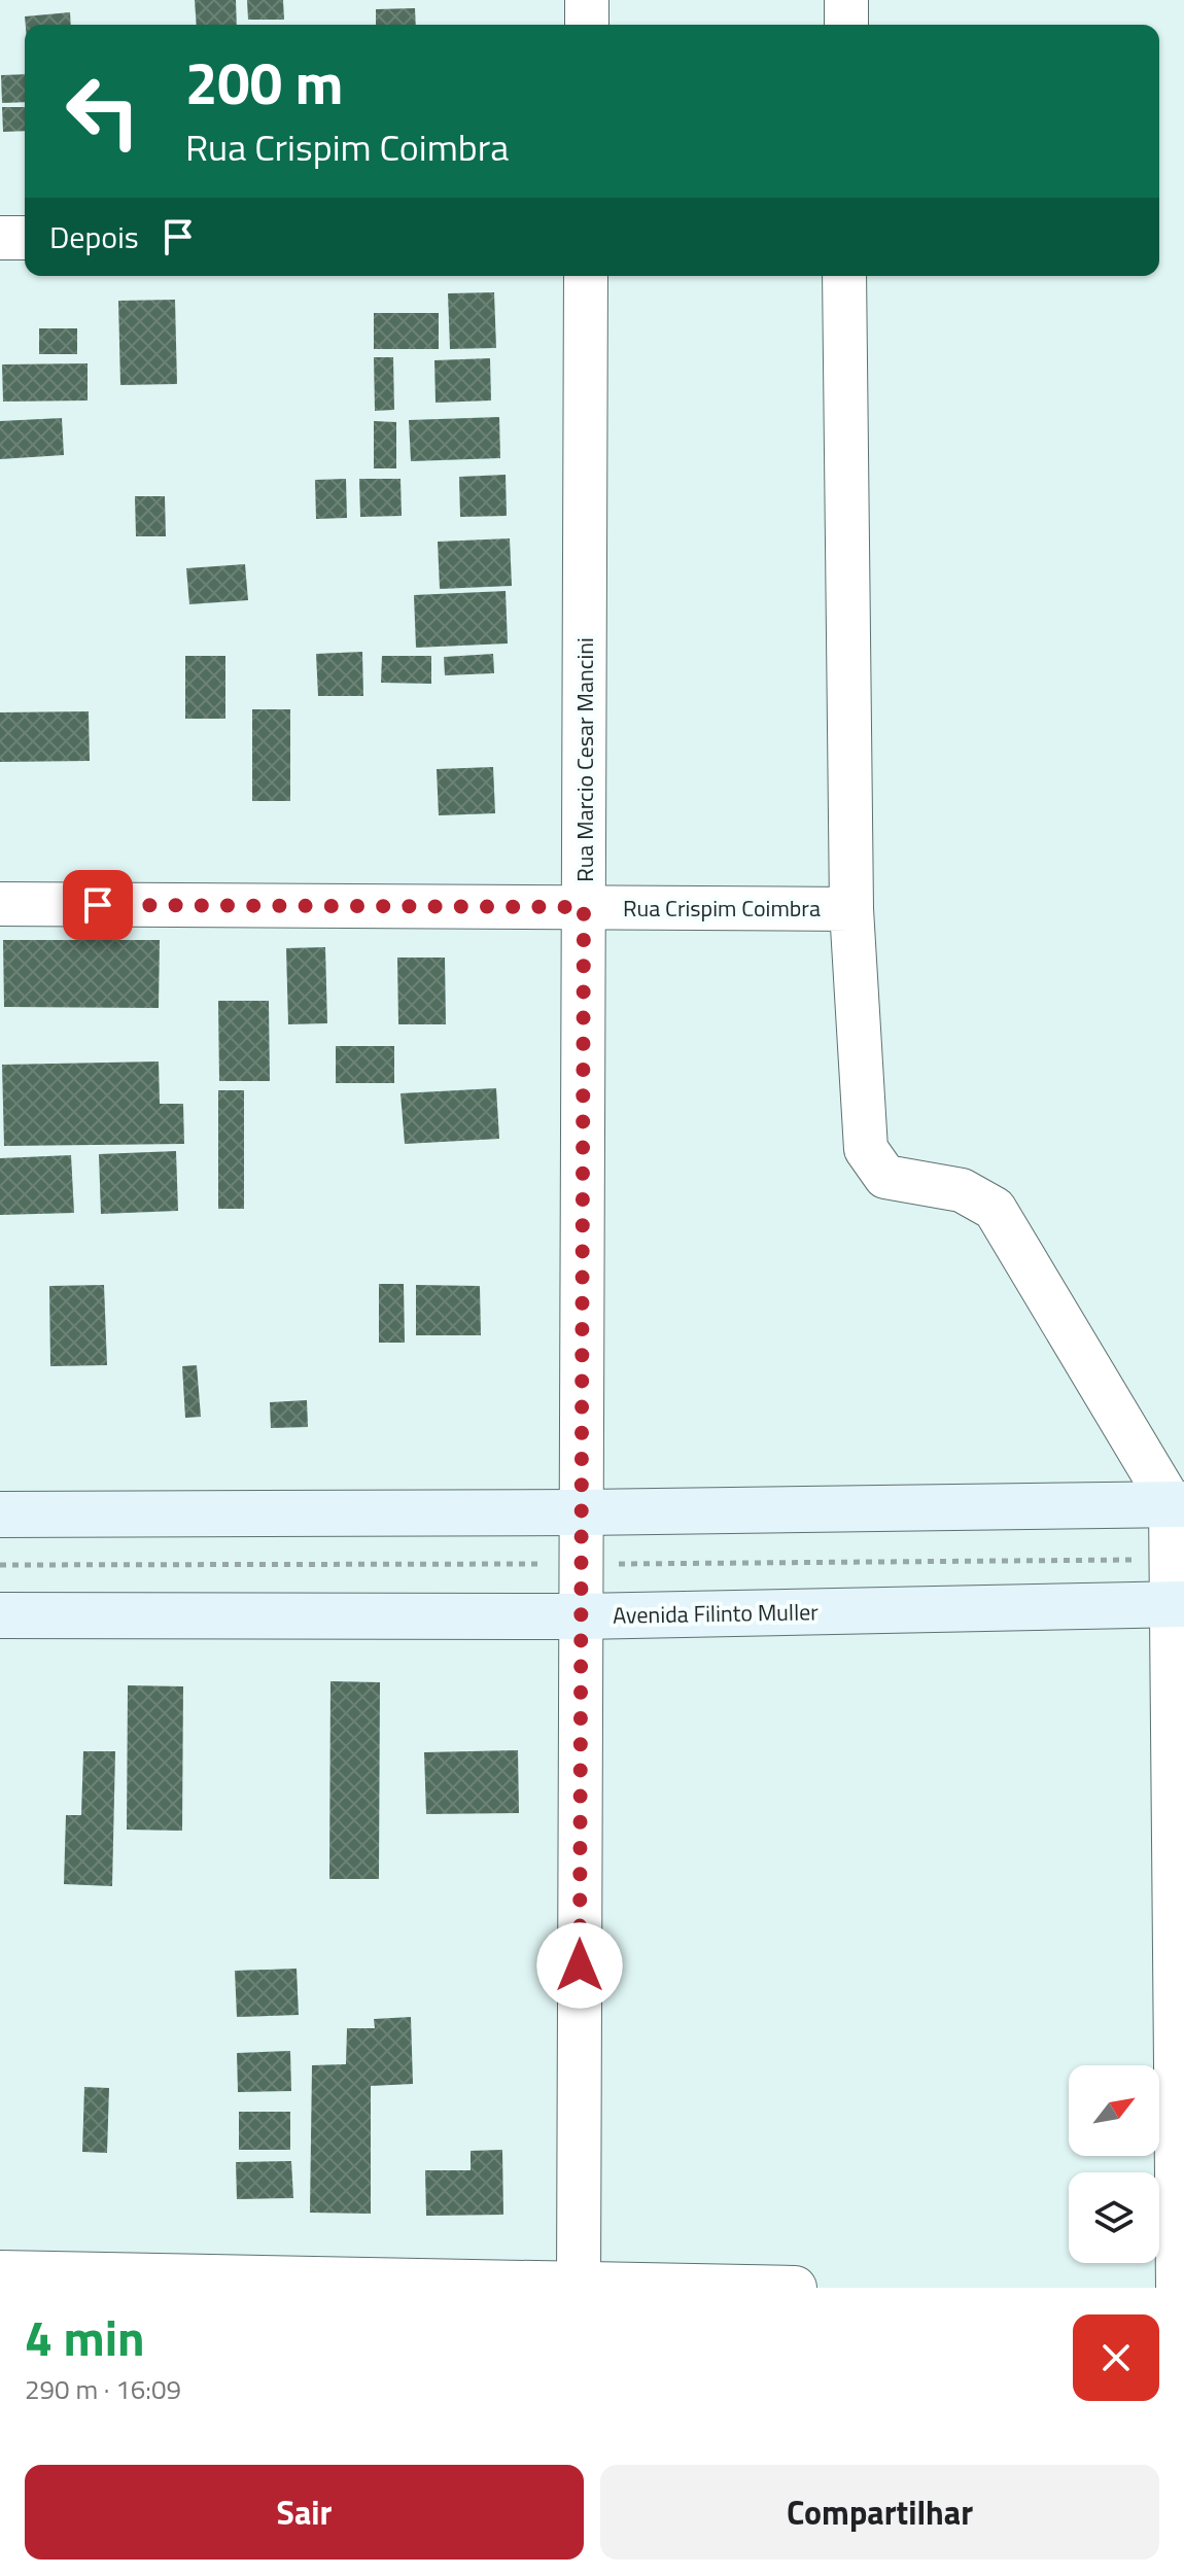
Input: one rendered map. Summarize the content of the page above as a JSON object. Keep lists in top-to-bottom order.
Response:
{
  "streets": {
    "main road": ["Avenida Filinto Muller"],
    "street": ["Rua Marcio Cesar Mancini", "Rua Crispim Coimbra"]
  },
  "crossings": [
    ["Rua Marcio Cesar Mancini", "Rua Crispim Coimbra"],
    ["Rua Marcio Cesar Mancini", "Avenida Filinto Muller"]
  ],
  "north": "top right",
  "page": {
    "turn": ["200 m", "Rua Crispim Coimbra"],
    "then": "Depois",
    "heading": ["4 min", "290 m · 16:09"],
    "buttons": ["Sair", "Compartilhar"]
  }
}
